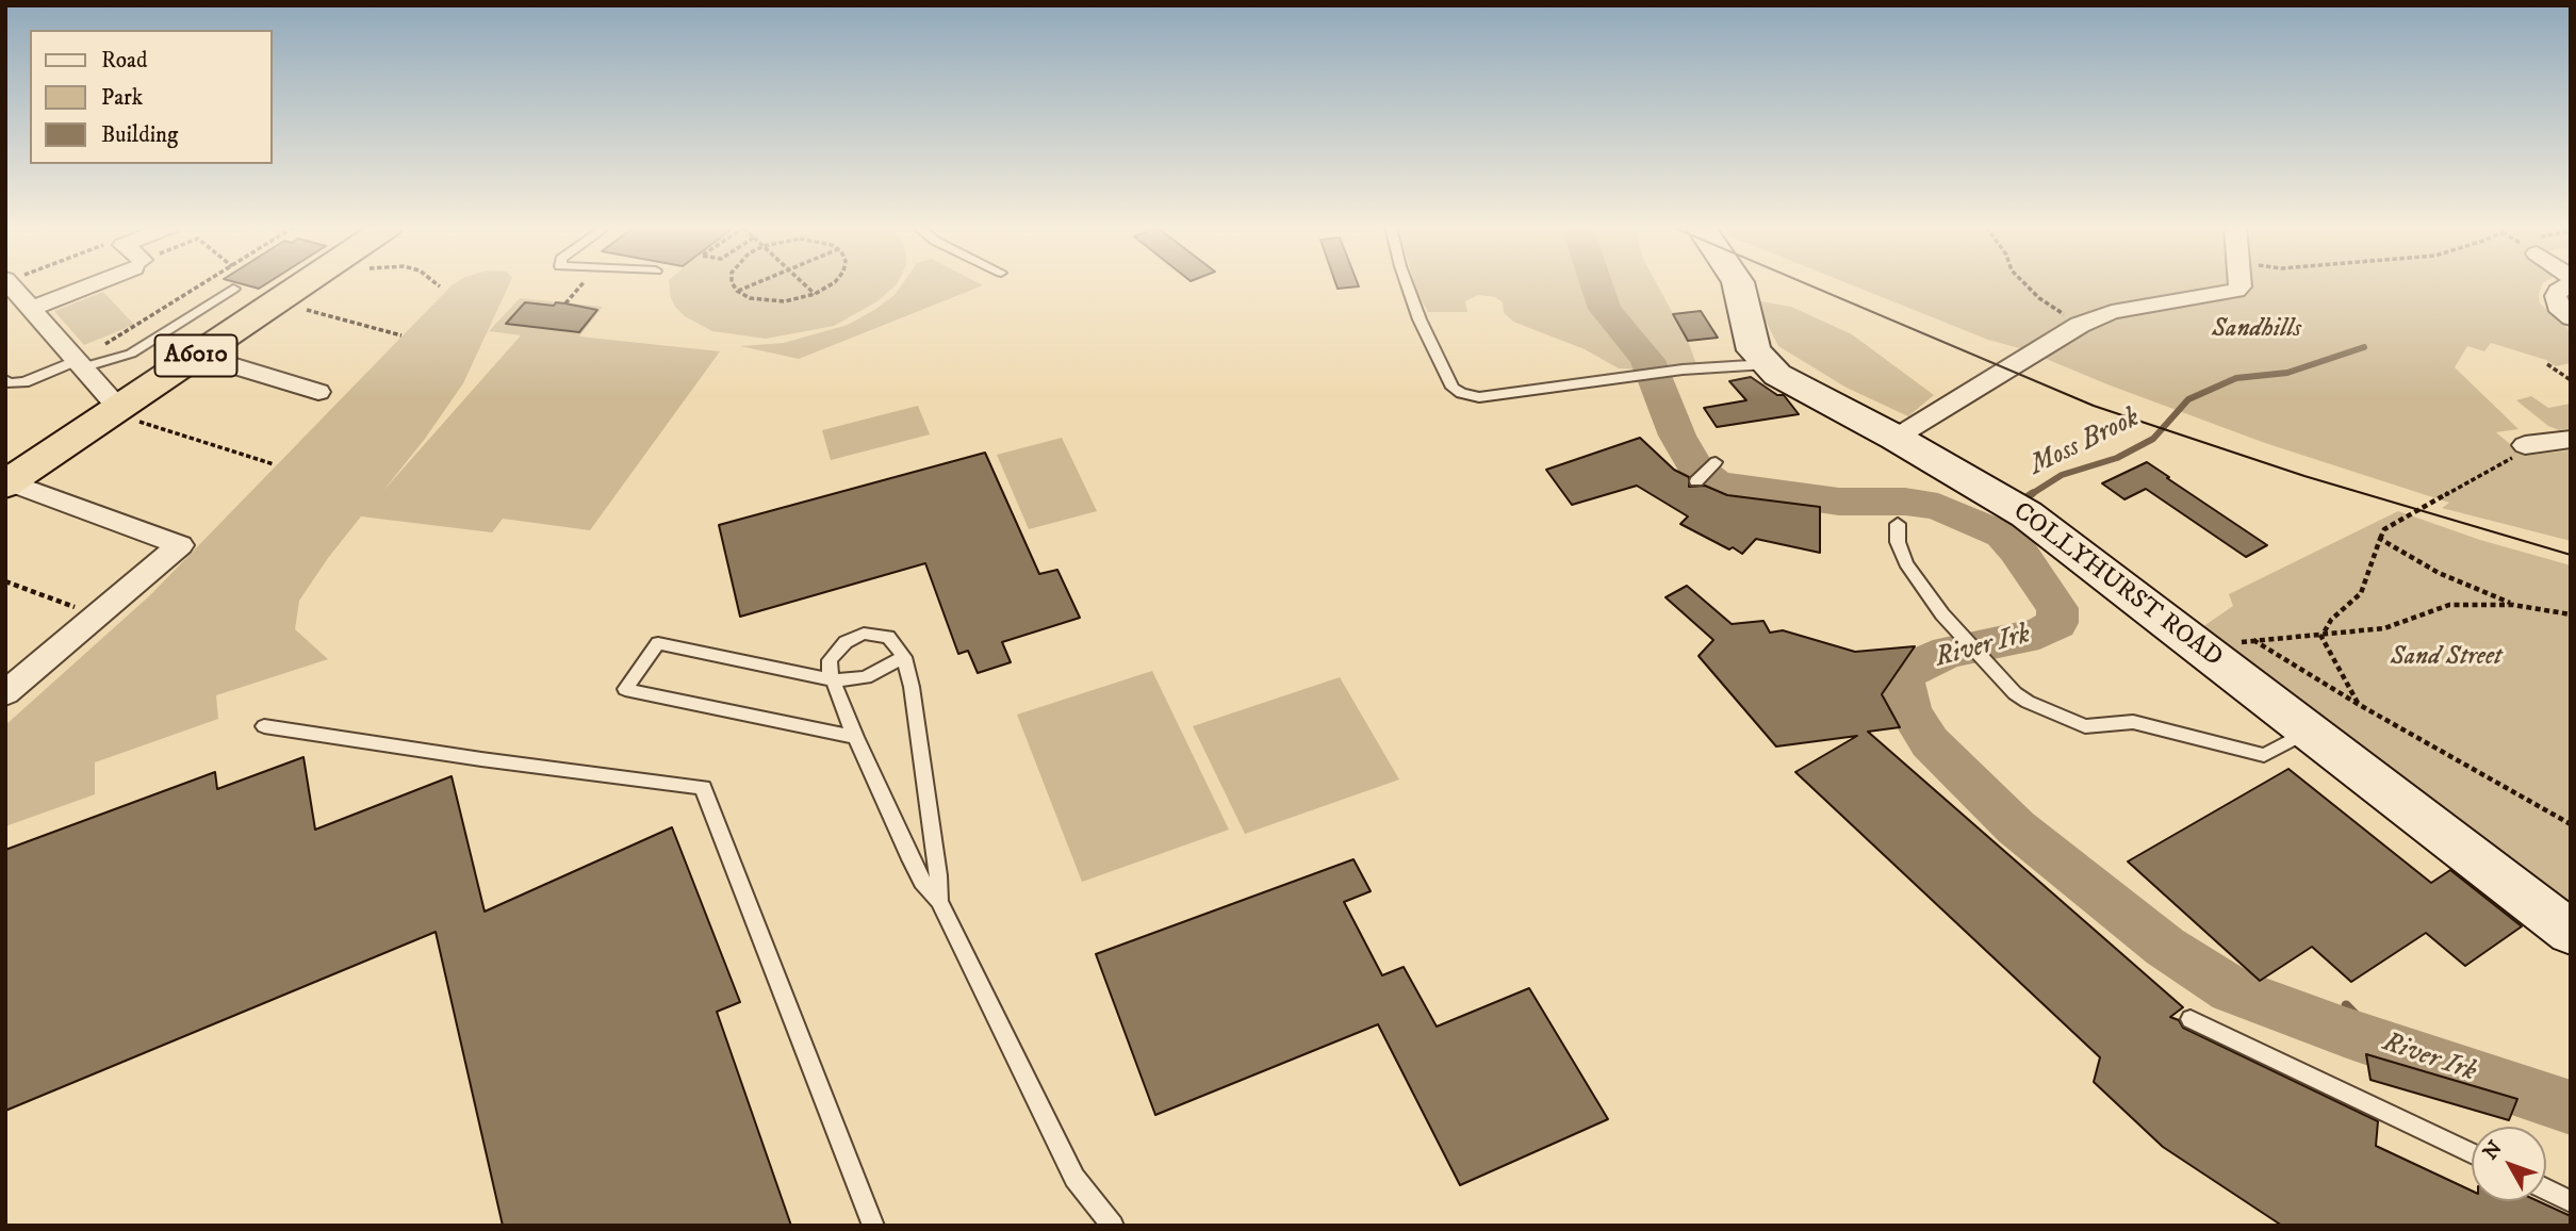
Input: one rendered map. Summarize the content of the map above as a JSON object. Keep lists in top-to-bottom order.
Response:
{
  "streets": {
    "highway": ["A6010"],
    "street": ["COLLYHURST ROAD"]
  },
  "water": ["Moss Brook", "River Irk"],
  "parks": ["Sandhills", "Sand Street"],
  "legend": ["Road", "Park", "Building"],
  "north": "top left"
}
